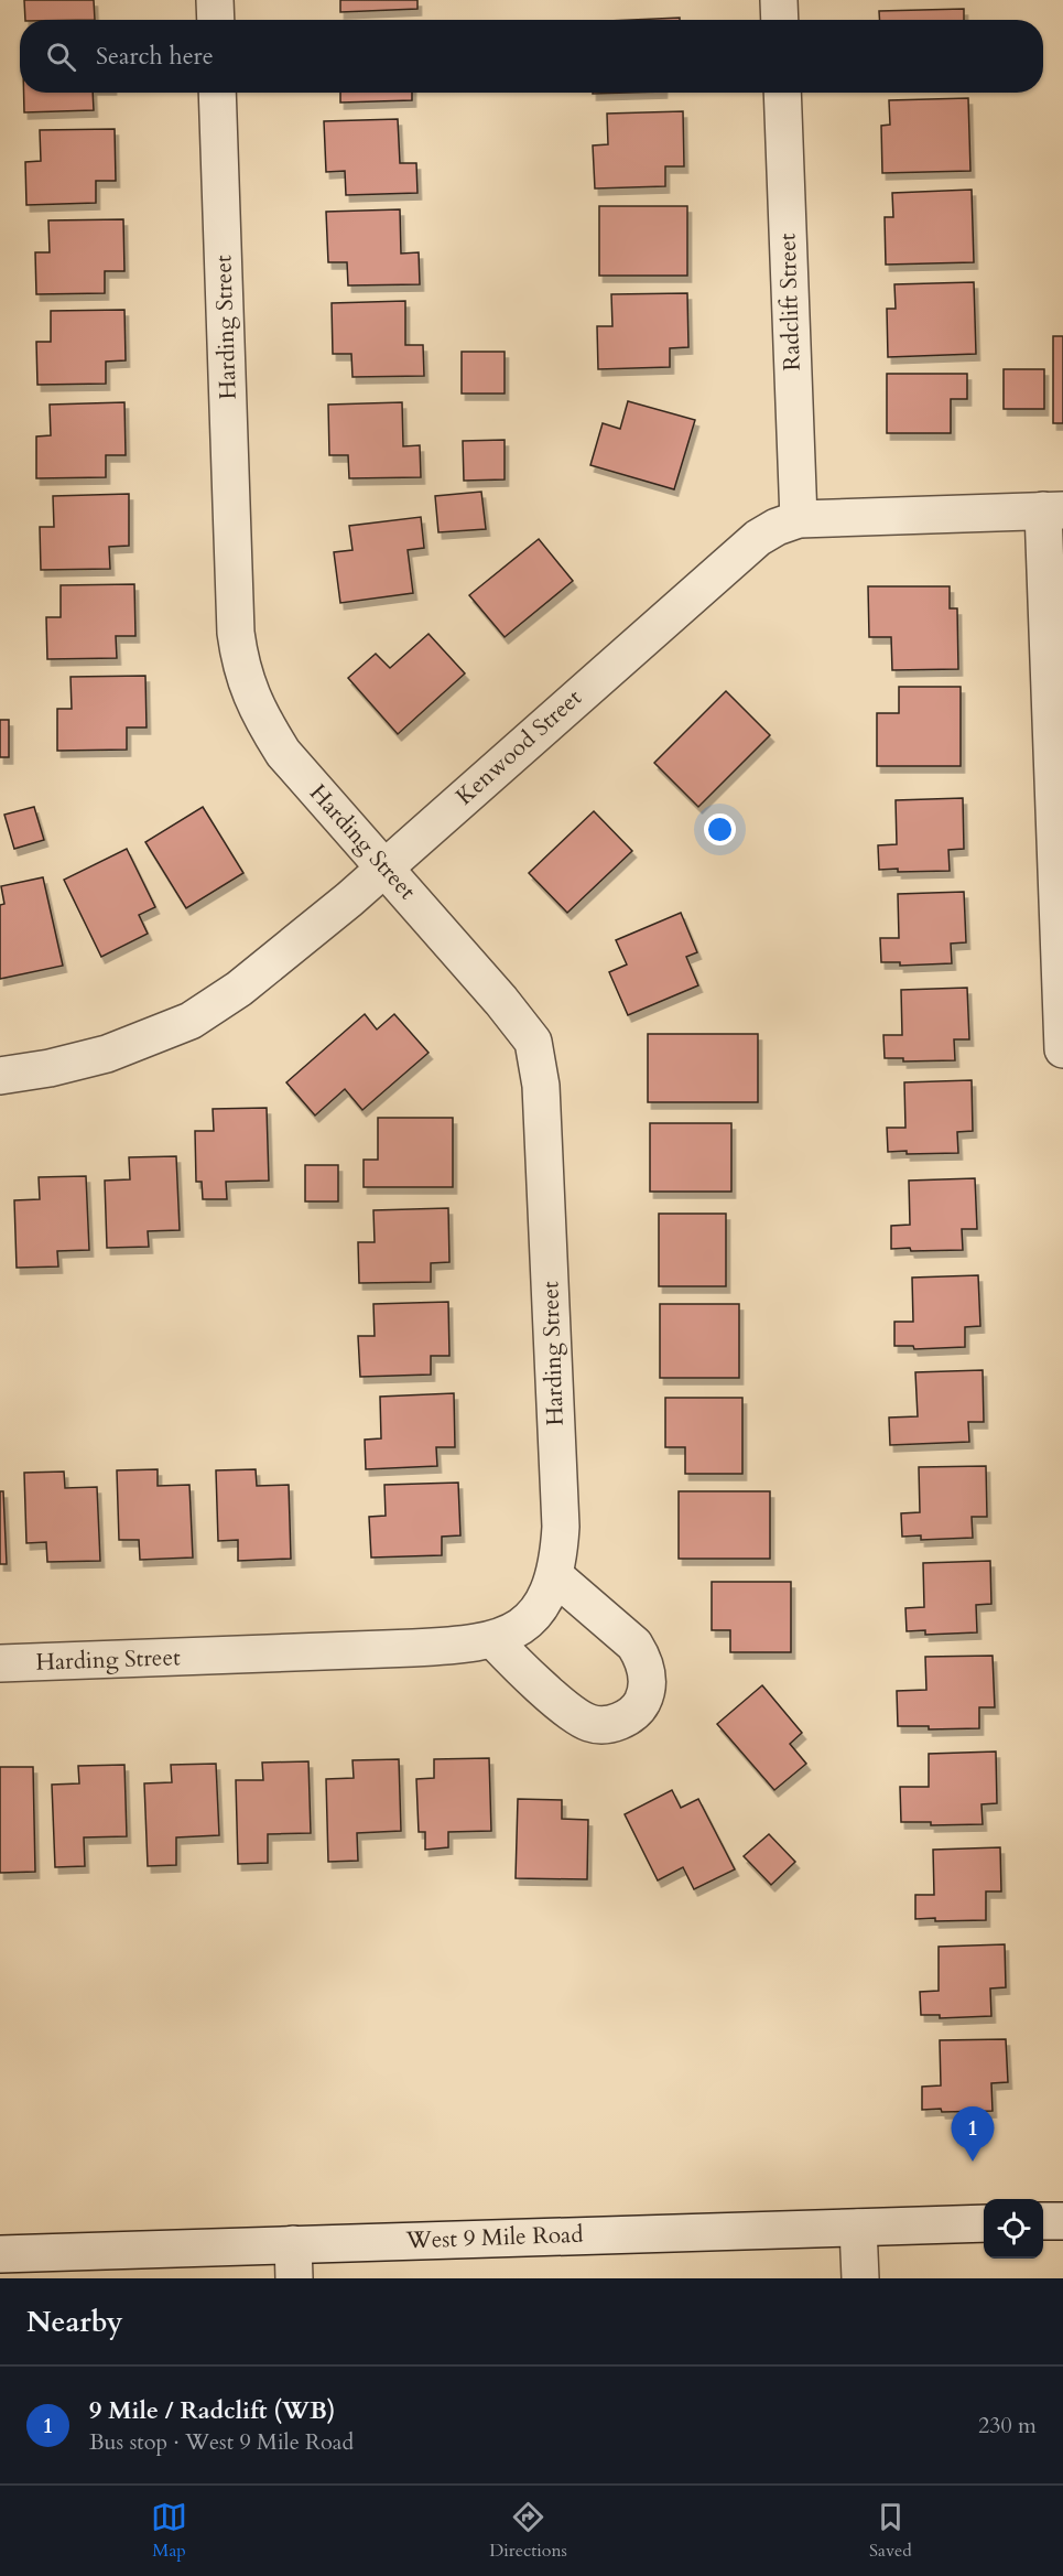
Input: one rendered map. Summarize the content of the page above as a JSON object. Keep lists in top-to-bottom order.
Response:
{
  "streets": {
    "street": [
      "Radclift Street",
      "Harding Street",
      "Kenwood Street",
      "West 9 Mile Road"
    ]
  },
  "crossings": [
    ["Radclift Street", "Kenwood Street"],
    ["Harding Street", "Kenwood Street"]
  ],
  "page": {
    "search": "Search here",
    "pins": "1",
    "heading": "Nearby",
    "list": [
      {
        "mark": "1",
        "name": "9 Mile / Radclift (WB)",
        "note": "Bus stop · West 9 Mile Road",
        "value": "230 m"
      }
    ],
    "nav": ["Map", "Directions", "Saved"]
  }
}
